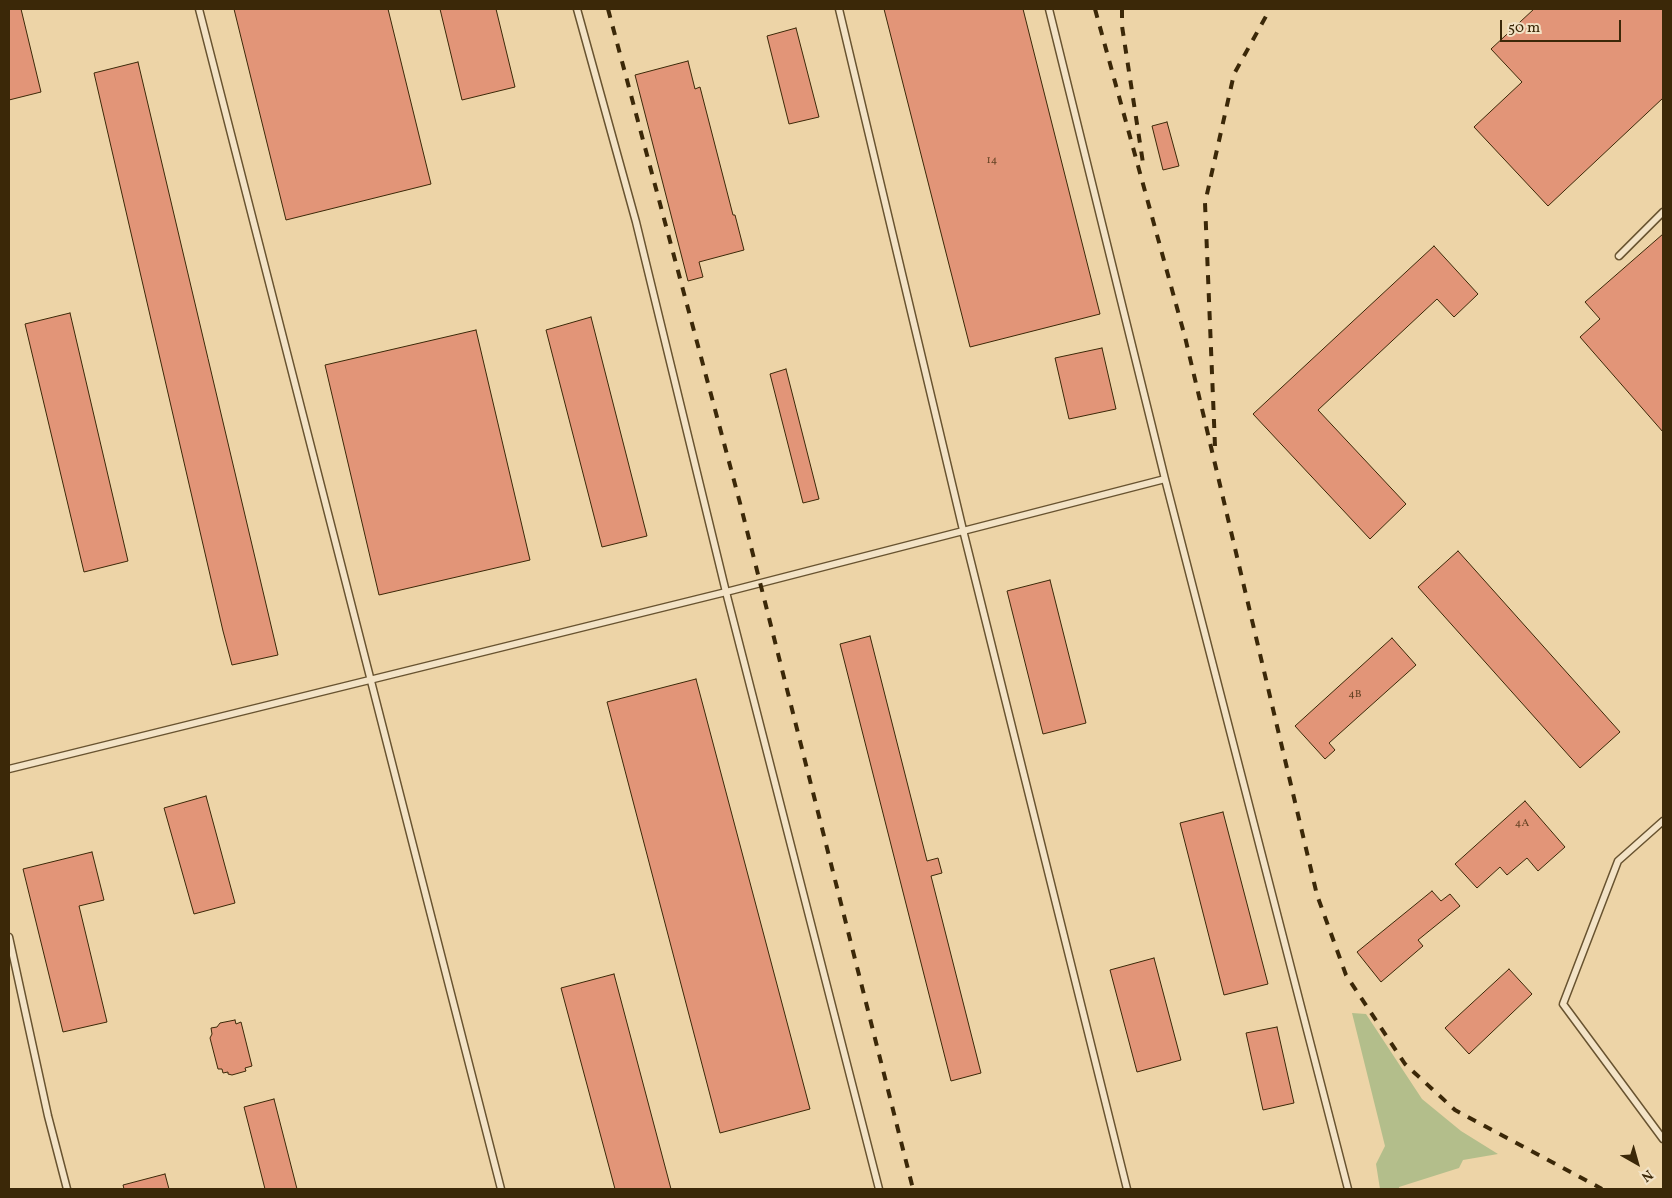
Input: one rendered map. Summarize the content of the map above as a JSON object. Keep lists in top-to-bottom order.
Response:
{
  "house_numbers": ["14", "4В", "4А"],
  "scale_bar": "50 m",
  "north": "bottom right"
}
